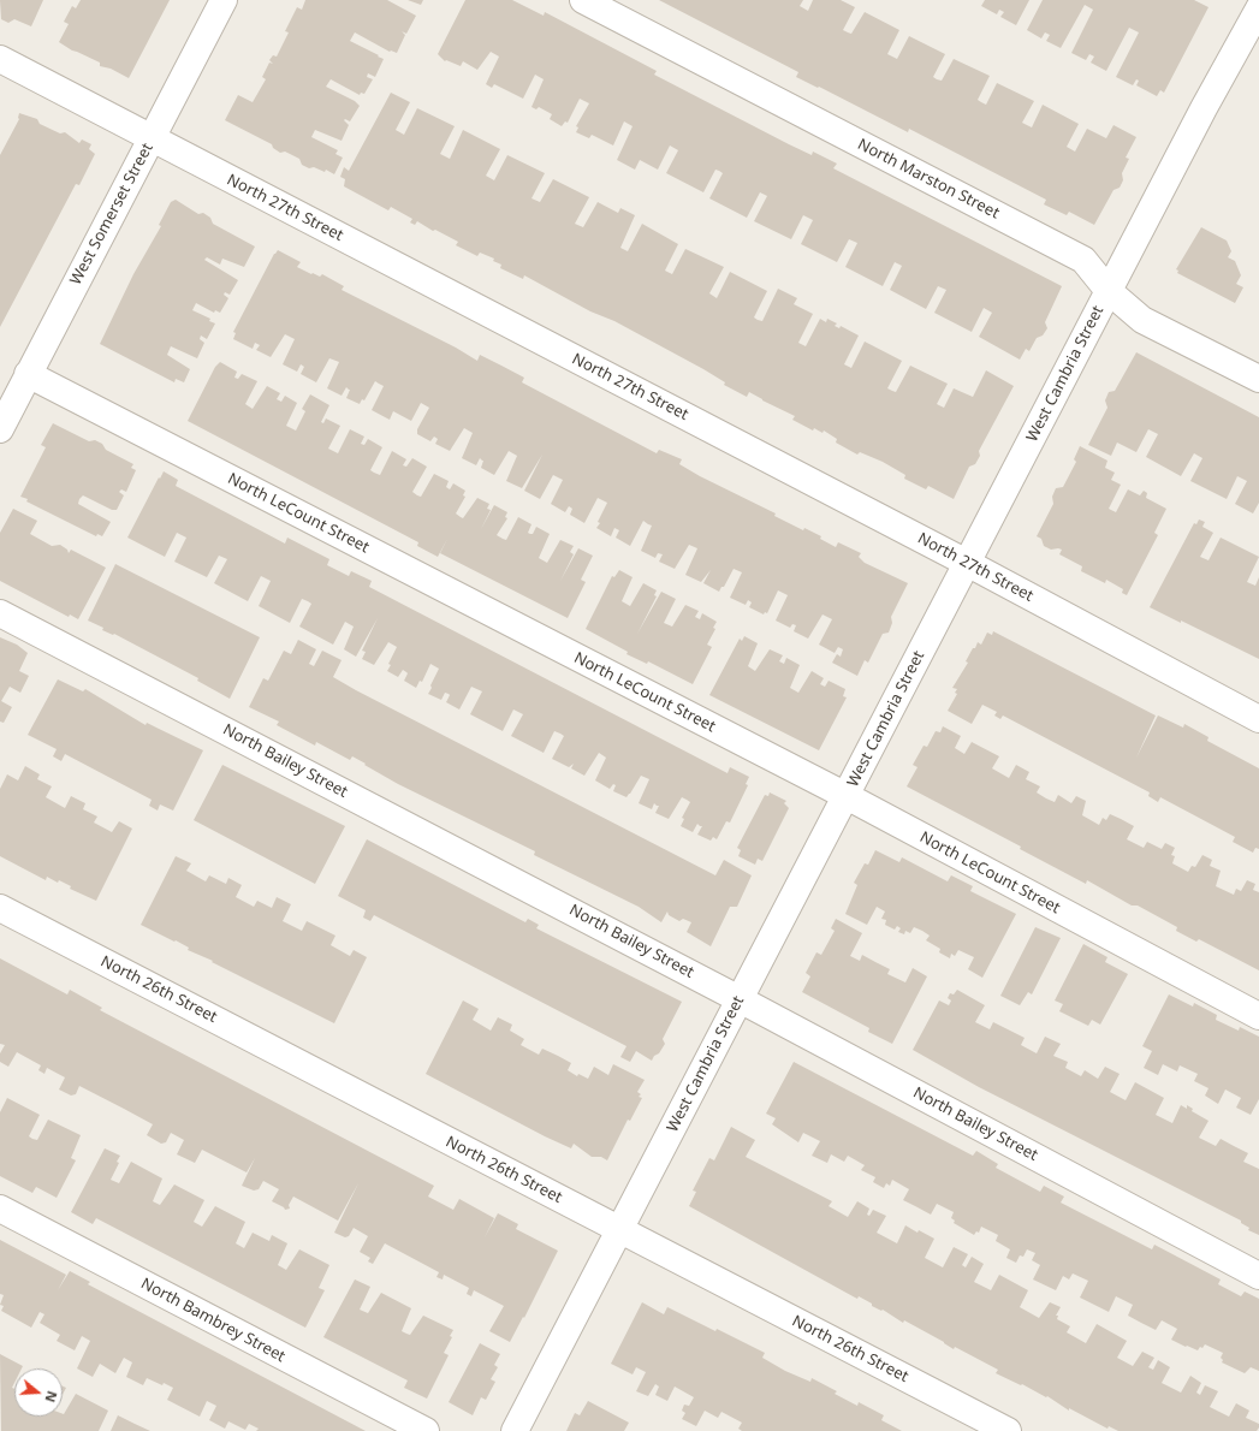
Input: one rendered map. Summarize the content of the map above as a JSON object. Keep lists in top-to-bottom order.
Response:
{
  "streets": {
    "street": [
      "North Marston Street",
      "North 27th Street",
      "West Somerset Street",
      "West Cambria Street",
      "North LeCount Street",
      "North Bailey Street",
      "North 26th Street",
      "North Bambrey Street"
    ]
  },
  "crossings": [
    ["North Marston Street", "West Cambria Street"],
    ["North 27th Street", "West Somerset Street"],
    ["North 27th Street", "West Cambria Street"],
    ["West Somerset Street", "North LeCount Street"],
    ["West Cambria Street", "North LeCount Street"],
    ["West Cambria Street", "North Bailey Street"],
    ["West Cambria Street", "North 26th Street"]
  ],
  "north": "right"
}
